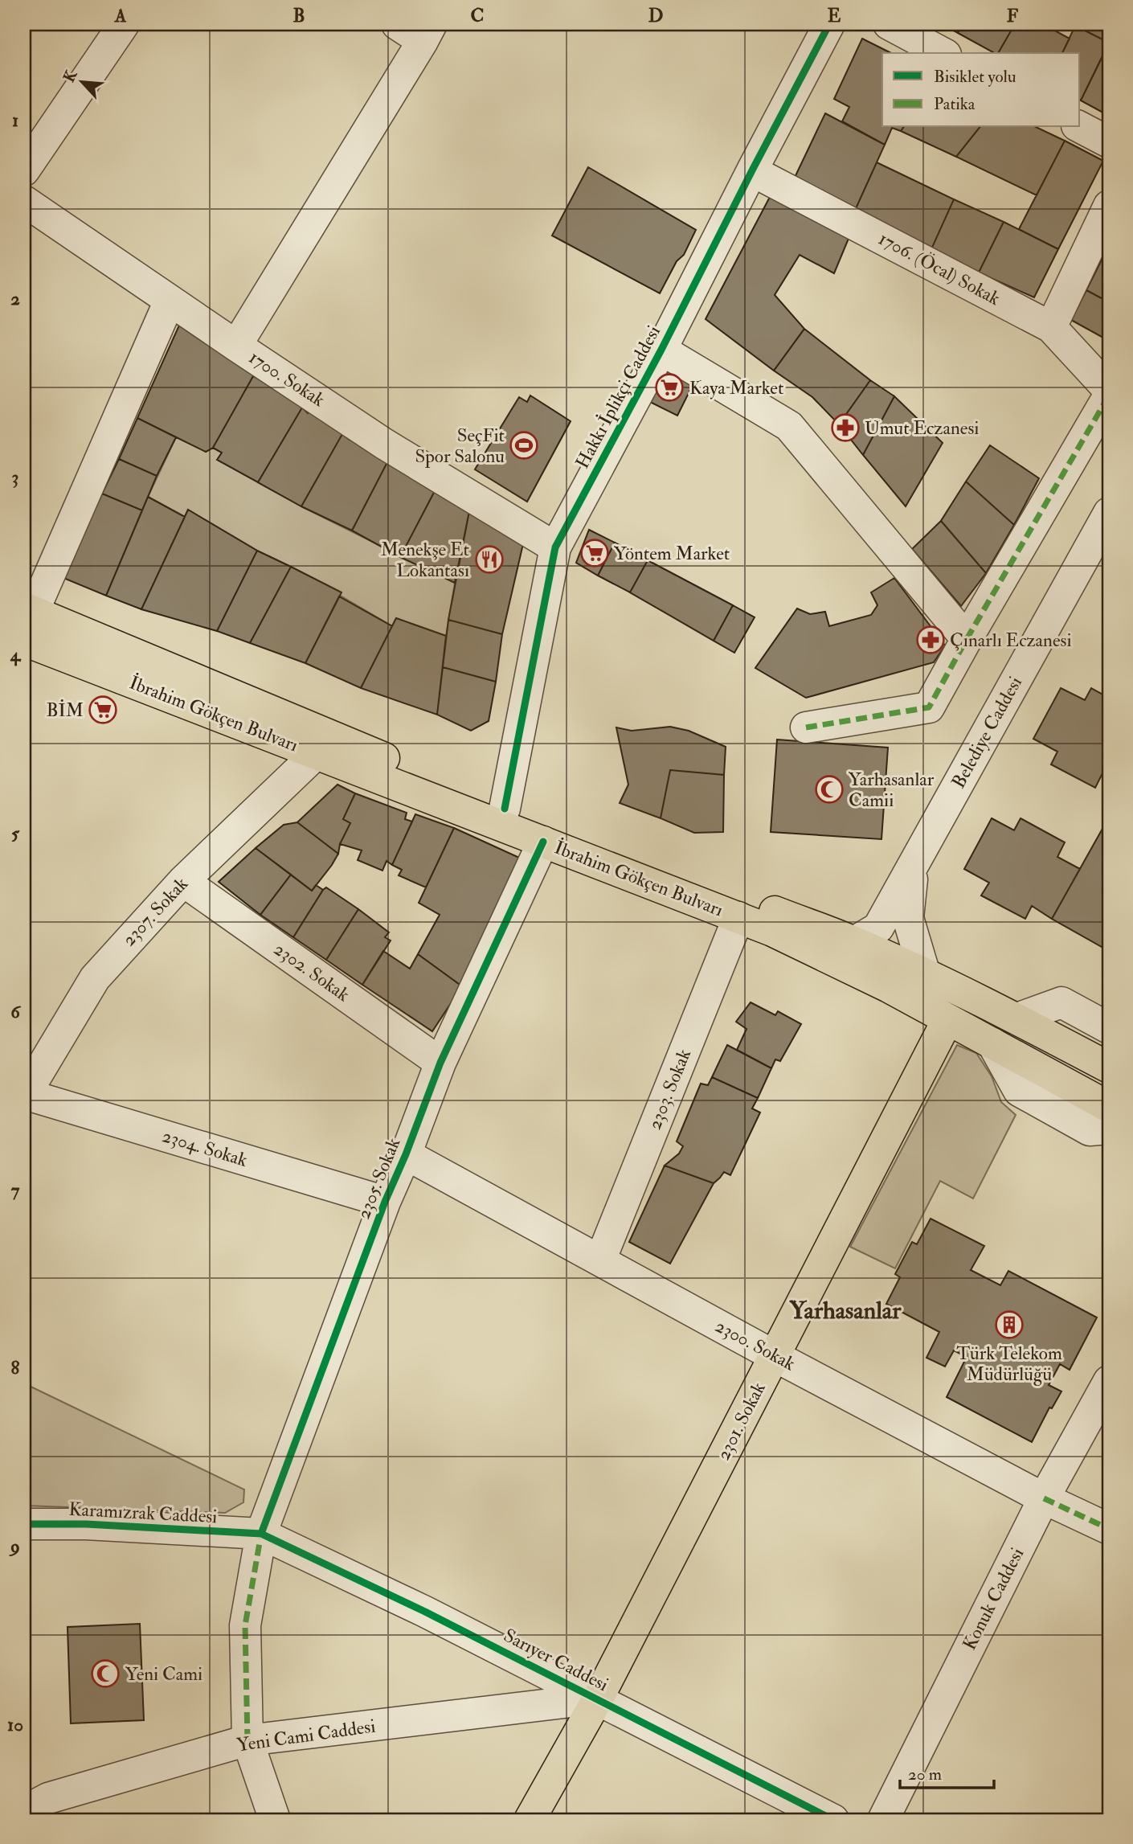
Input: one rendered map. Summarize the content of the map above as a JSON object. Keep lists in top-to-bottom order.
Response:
{
  "streets": {
    "main road": ["İbrahim Gökçen Bulvarı", "2301. Sokak"],
    "street": [
      "1706. (Öcal) Sokak",
      "1700. Sokak",
      "Hakkı İplikçi Caddesi",
      "Belediye Caddesi",
      "2307. Sokak",
      "2302. Sokak",
      "2303. Sokak",
      "2304. Sokak",
      "2305. Sokak",
      "2300. Sokak",
      "Karamızrak Caddesi",
      "Konuk Caddesi",
      "Sarıyer Caddesi",
      "Yeni Cami Caddesi"
    ]
  },
  "crossings": [
    ["1706. (Öcal) Sokak", "Hakkı İplikçi Caddesi"],
    ["1700. Sokak", "Hakkı İplikçi Caddesi"],
    ["Hakkı İplikçi Caddesi", "İbrahim Gökçen Bulvarı"],
    ["İbrahim Gökçen Bulvarı", "Belediye Caddesi"],
    ["İbrahim Gökçen Bulvarı", "2307. Sokak"],
    ["İbrahim Gökçen Bulvarı", "2303. Sokak"],
    ["İbrahim Gökçen Bulvarı", "2305. Sokak"],
    ["İbrahim Gökçen Bulvarı", "2301. Sokak"],
    ["2307. Sokak", "2302. Sokak"],
    ["2307. Sokak", "2304. Sokak"],
    ["2302. Sokak", "2305. Sokak"],
    ["2303. Sokak", "2300. Sokak"],
    ["2304. Sokak", "2305. Sokak"],
    ["2305. Sokak", "2300. Sokak"],
    ["2305. Sokak", "Karamızrak Caddesi"],
    ["2305. Sokak", "Sarıyer Caddesi"],
    ["2305. Sokak", "Yeni Cami Caddesi"],
    ["2300. Sokak", "2301. Sokak"],
    ["2300. Sokak", "Konuk Caddesi"],
    ["2301. Sokak", "Sarıyer Caddesi"],
    ["2301. Sokak", "Yeni Cami Caddesi"],
    ["Karamızrak Caddesi", "Sarıyer Caddesi"],
    ["Sarıyer Caddesi", "Yeni Cami Caddesi"]
  ],
  "districts": ["Yarhasanlar"],
  "places": {
    "supermarket": ["Kaya Market", "Yöntem Market", "BİM"],
    "pharmacy": ["Umut Eczanesi", "Çınarlı Eczanesi"],
    "sports": ["SeçFit Spor Salonu"],
    "restaurant": ["Menekşe Et Lokantası"],
    "mosque": ["Yarhasanlar Camii", "Yeni Cami"],
    "building": ["Türk Telekom Müdürlüğü"]
  },
  "legend": ["Bisiklet yolu", "Patika"],
  "scale_bar": "20 m",
  "north": "top left",
  "grid": {
    "columns": [
      "A",
      "B",
      "C",
      "D",
      "E",
      "F"
    ],
    "rows": [
      "1",
      "2",
      "3",
      "4",
      "5",
      "6",
      "7",
      "8",
      "9",
      "10"
    ]
  }
}
